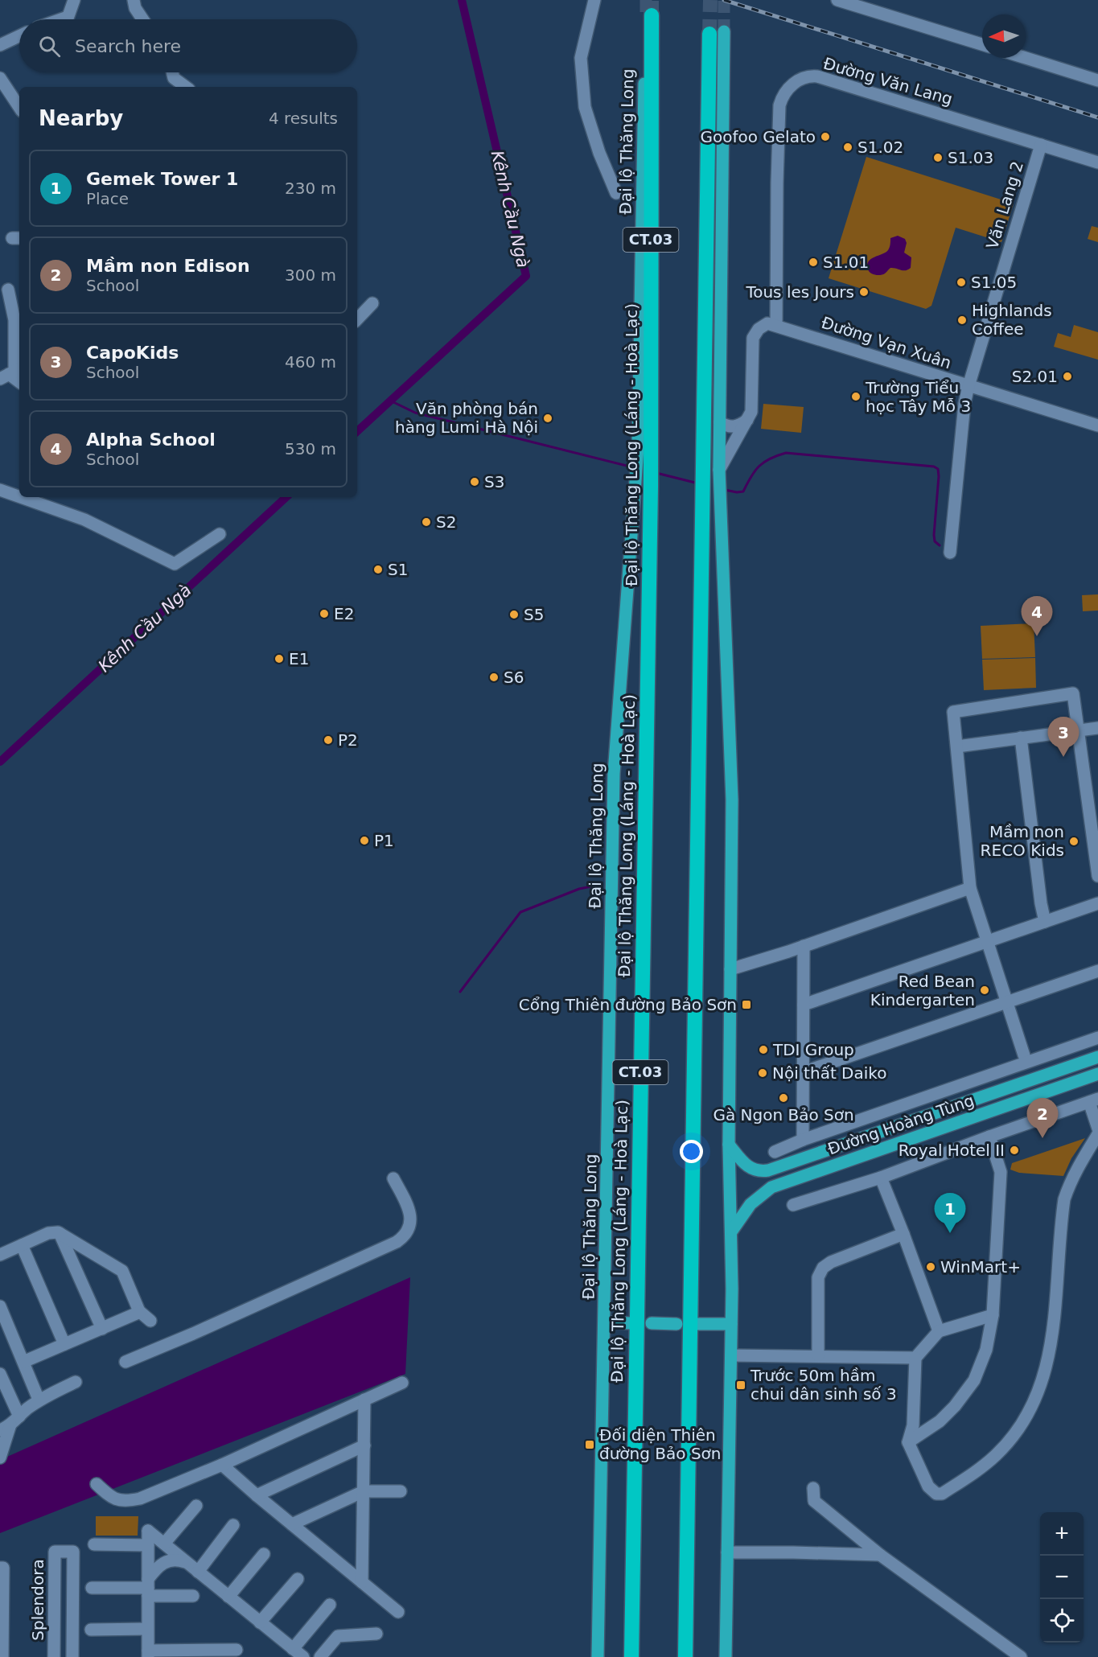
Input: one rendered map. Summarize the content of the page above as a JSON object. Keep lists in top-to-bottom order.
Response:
{
  "streets": {
    "highway": ["CT.03", "Đại lộ Thăng Long (Láng - Hoà Lạc)"],
    "main road": ["Đại lộ Thăng Long", "Đường Hoàng Tùng"],
    "street": [
      "Đường Văn Lang",
      "Văn Lang 2",
      "Đường Vạn Xuân",
      "Splendora"
    ]
  },
  "crossings": [
    ["Đường Văn Lang", "Văn Lang 2"],
    ["Đường Văn Lang", "Đường Vạn Xuân"],
    ["Đại lộ Thăng Long", "Đại lộ Thăng Long (Láng - Hoà Lạc)"],
    ["Văn Lang 2", "Đường Vạn Xuân"]
  ],
  "water": ["Kênh Cầu Ngà"],
  "places": {
    "other": [
      "Goofoo Gelato",
      "S1.02",
      "S1.03",
      "S1.01",
      "S1.05",
      "Tous les Jours",
      "Highlands Coffee",
      "S2.01",
      "Trường Tiểu học Tây Mỗ 3",
      "Văn phòng bán hàng Lumi Hà Nội",
      "S3",
      "S2",
      "S1",
      "E2",
      "S5",
      "E1",
      "S6",
      "P2",
      "P1",
      "Mầm non RECO Kids",
      "Red Bean Kindergarten",
      "TDI Group",
      "Nội thất Daiko",
      "Gà Ngon Bảo Sơn",
      "Royal Hotel II",
      "WinMart+"
    ],
    "transit": ["Cổng Thiên đường Bảo Sơn", "Trước 50m hầm chui dân sinh số 3", "Đối diện Thiên đường Bảo Sơn"]
  },
  "north": "left",
  "page": {
    "search": "Search here",
    "heading": ["Nearby", "4 results"],
    "list": [
      {
        "mark": "1",
        "name": "Gemek Tower 1",
        "note": "Place",
        "value": "230 m"
      },
      {
        "mark": "2",
        "name": "Mầm non Edison",
        "note": "School",
        "value": "300 m"
      },
      {
        "mark": "3",
        "name": "CapoKids",
        "note": "School",
        "value": "460 m"
      },
      {
        "mark": "4",
        "name": "Alpha School",
        "note": "School",
        "value": "530 m"
      }
    ],
    "pins": [
      "4",
      "3",
      "2",
      "1"
    ],
    "map_buttons": ["+", "−"]
  }
}
